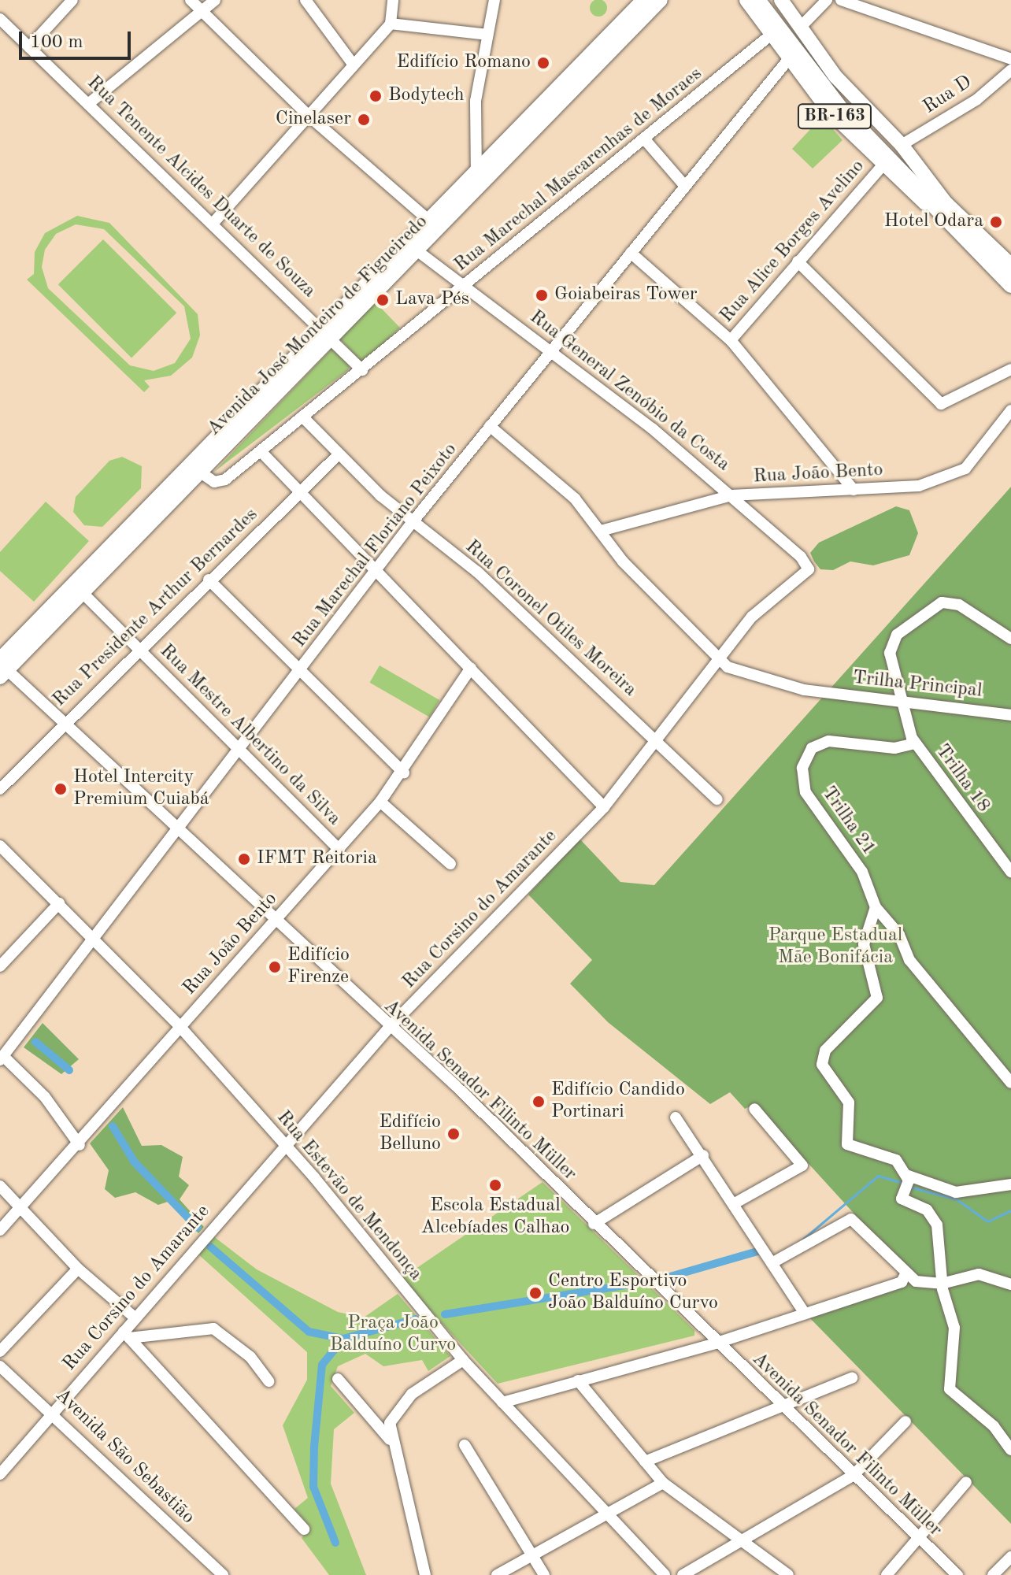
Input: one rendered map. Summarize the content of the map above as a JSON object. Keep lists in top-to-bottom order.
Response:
{
  "streets": {
    "highway": ["BR-163"],
    "main road": ["Avenida José Monteiro de Figueiredo"],
    "street": [
      "Rua D",
      "Rua Marechal Mascarenhas de Moraes",
      "Rua Tenente Alcides Duarte de Souza",
      "Rua Alice Borges Avelino",
      "Rua General Zenóbio da Costa",
      "Rua João Bento",
      "Rua Marechal Floriano Peixoto",
      "Rua Presidente Arthur Bernardes",
      "Rua Coronel Otiles Moreira",
      "Trilha Principal",
      "Rua Mestre Albertino da Silva",
      "Trilha 18",
      "Trilha 21",
      "Rua Corsino do Amarante",
      "Avenida Senador Filinto Müller",
      "Rua Estevão de Mendonça",
      "Avenida São Sebastião"
    ]
  },
  "crossings": [
    ["Rua D", "BR-163"],
    ["BR-163", "Rua Marechal Mascarenhas de Moraes"],
    ["BR-163", "Rua Alice Borges Avelino"],
    ["BR-163", "Rua Marechal Floriano Peixoto"],
    ["Rua Marechal Mascarenhas de Moraes", "Rua Tenente Alcides Duarte de Souza"],
    ["Rua Marechal Mascarenhas de Moraes", "Avenida José Monteiro de Figueiredo"],
    ["Rua Marechal Mascarenhas de Moraes", "Rua General Zenóbio da Costa"],
    ["Rua Marechal Mascarenhas de Moraes", "Rua Coronel Otiles Moreira"],
    ["Rua Tenente Alcides Duarte de Souza", "Avenida José Monteiro de Figueiredo"],
    ["Avenida José Monteiro de Figueiredo", "Rua General Zenóbio da Costa"],
    ["Avenida José Monteiro de Figueiredo", "Rua Mestre Albertino da Silva"],
    ["Avenida José Monteiro de Figueiredo", "Avenida Senador Filinto Müller"],
    ["Rua General Zenóbio da Costa", "Rua João Bento"],
    ["Rua General Zenóbio da Costa", "Rua Marechal Floriano Peixoto"],
    ["Rua General Zenóbio da Costa", "Rua Corsino do Amarante"],
    ["Rua João Bento", "Trilha Principal"],
    ["Rua João Bento", "Rua Mestre Albertino da Silva"],
    ["Rua João Bento", "Avenida Senador Filinto Müller"],
    ["Rua João Bento", "Rua Estevão de Mendonça"],
    ["Rua Marechal Floriano Peixoto", "Rua Coronel Otiles Moreira"],
    ["Rua Marechal Floriano Peixoto", "Trilha Principal"],
    ["Rua Marechal Floriano Peixoto", "Rua Mestre Albertino da Silva"],
    ["Rua Marechal Floriano Peixoto", "Avenida Senador Filinto Müller"],
    ["Rua Marechal Floriano Peixoto", "Rua Estevão de Mendonça"],
    ["Rua Presidente Arthur Bernardes", "Rua Coronel Otiles Moreira"],
    ["Rua Presidente Arthur Bernardes", "Rua Mestre Albertino da Silva"],
    ["Rua Presidente Arthur Bernardes", "Avenida Senador Filinto Müller"],
    ["Rua Coronel Otiles Moreira", "Rua Corsino do Amarante"],
    ["Trilha Principal", "Trilha 18"],
    ["Trilha Principal", "Rua Corsino do Amarante"],
    ["Trilha 18", "Trilha 21"],
    ["Rua Corsino do Amarante", "Avenida Senador Filinto Müller"],
    ["Rua Corsino do Amarante", "Rua Estevão de Mendonça"],
    ["Rua Corsino do Amarante", "Avenida São Sebastião"]
  ],
  "parks": ["Parque Estadual Mãe Bonifácia", "Praça João Balduíno Curvo"],
  "places": [
    "Edifício Romano",
    "Bodytech",
    "Cinelaser",
    "Hotel Odara",
    "Goiabeiras Tower",
    "Lava Pés",
    "Hotel Intercity Premium Cuiabá",
    "IFMT Reitoria",
    "Edifício Firenze",
    "Edifício Candido Portinari",
    "Edifício Belluno",
    "Escola Estadual Alcebíades Calhao",
    "Centro Esportivo João Balduíno Curvo"
  ],
  "scale_bar": "100 m"
}
